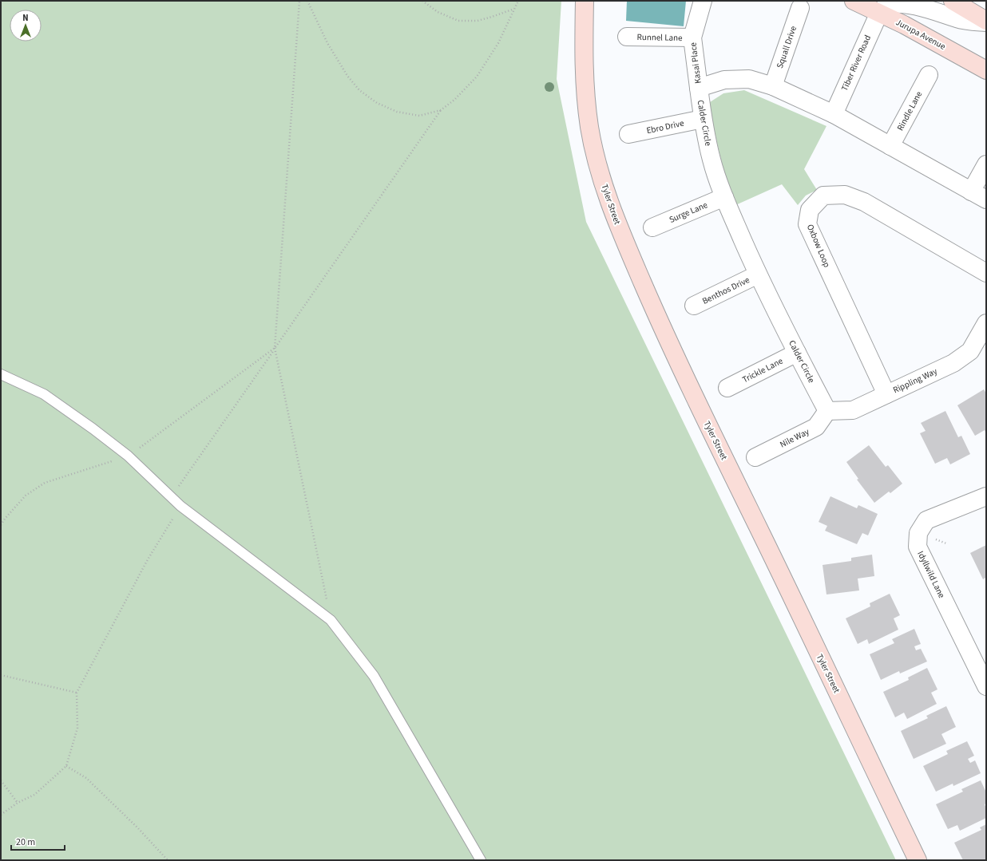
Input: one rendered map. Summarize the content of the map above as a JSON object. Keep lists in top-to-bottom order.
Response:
{
  "streets": {
    "main road": ["Jurupa Avenue", "Tyler Street"],
    "street": [
      "Runnel Lane",
      "Squall Drive",
      "Kasai Place",
      "Tiber River Road",
      "Rindle Lane",
      "Calder Circle",
      "Ebro Drive",
      "Surge Lane",
      "Oxbow Loop",
      "Benthos Drive",
      "Trickle Lane",
      "Rippling Way",
      "Nile Way",
      "Idyllwild Lane"
    ]
  },
  "crossings": [
    ["Jurupa Avenue", "Tiber River Road"],
    ["Runnel Lane", "Kasai Place"],
    ["Squall Drive", "Calder Circle"],
    ["Kasai Place", "Calder Circle"],
    ["Tiber River Road", "Calder Circle"],
    ["Rindle Lane", "Calder Circle"],
    ["Calder Circle", "Ebro Drive"],
    ["Calder Circle", "Surge Lane"],
    ["Calder Circle", "Benthos Drive"],
    ["Calder Circle", "Trickle Lane"],
    ["Calder Circle", "Rippling Way"],
    ["Calder Circle", "Nile Way"],
    ["Oxbow Loop", "Rippling Way"],
    ["Rippling Way", "Nile Way"]
  ],
  "scale_bar": "20 m",
  "north": "top"
}
